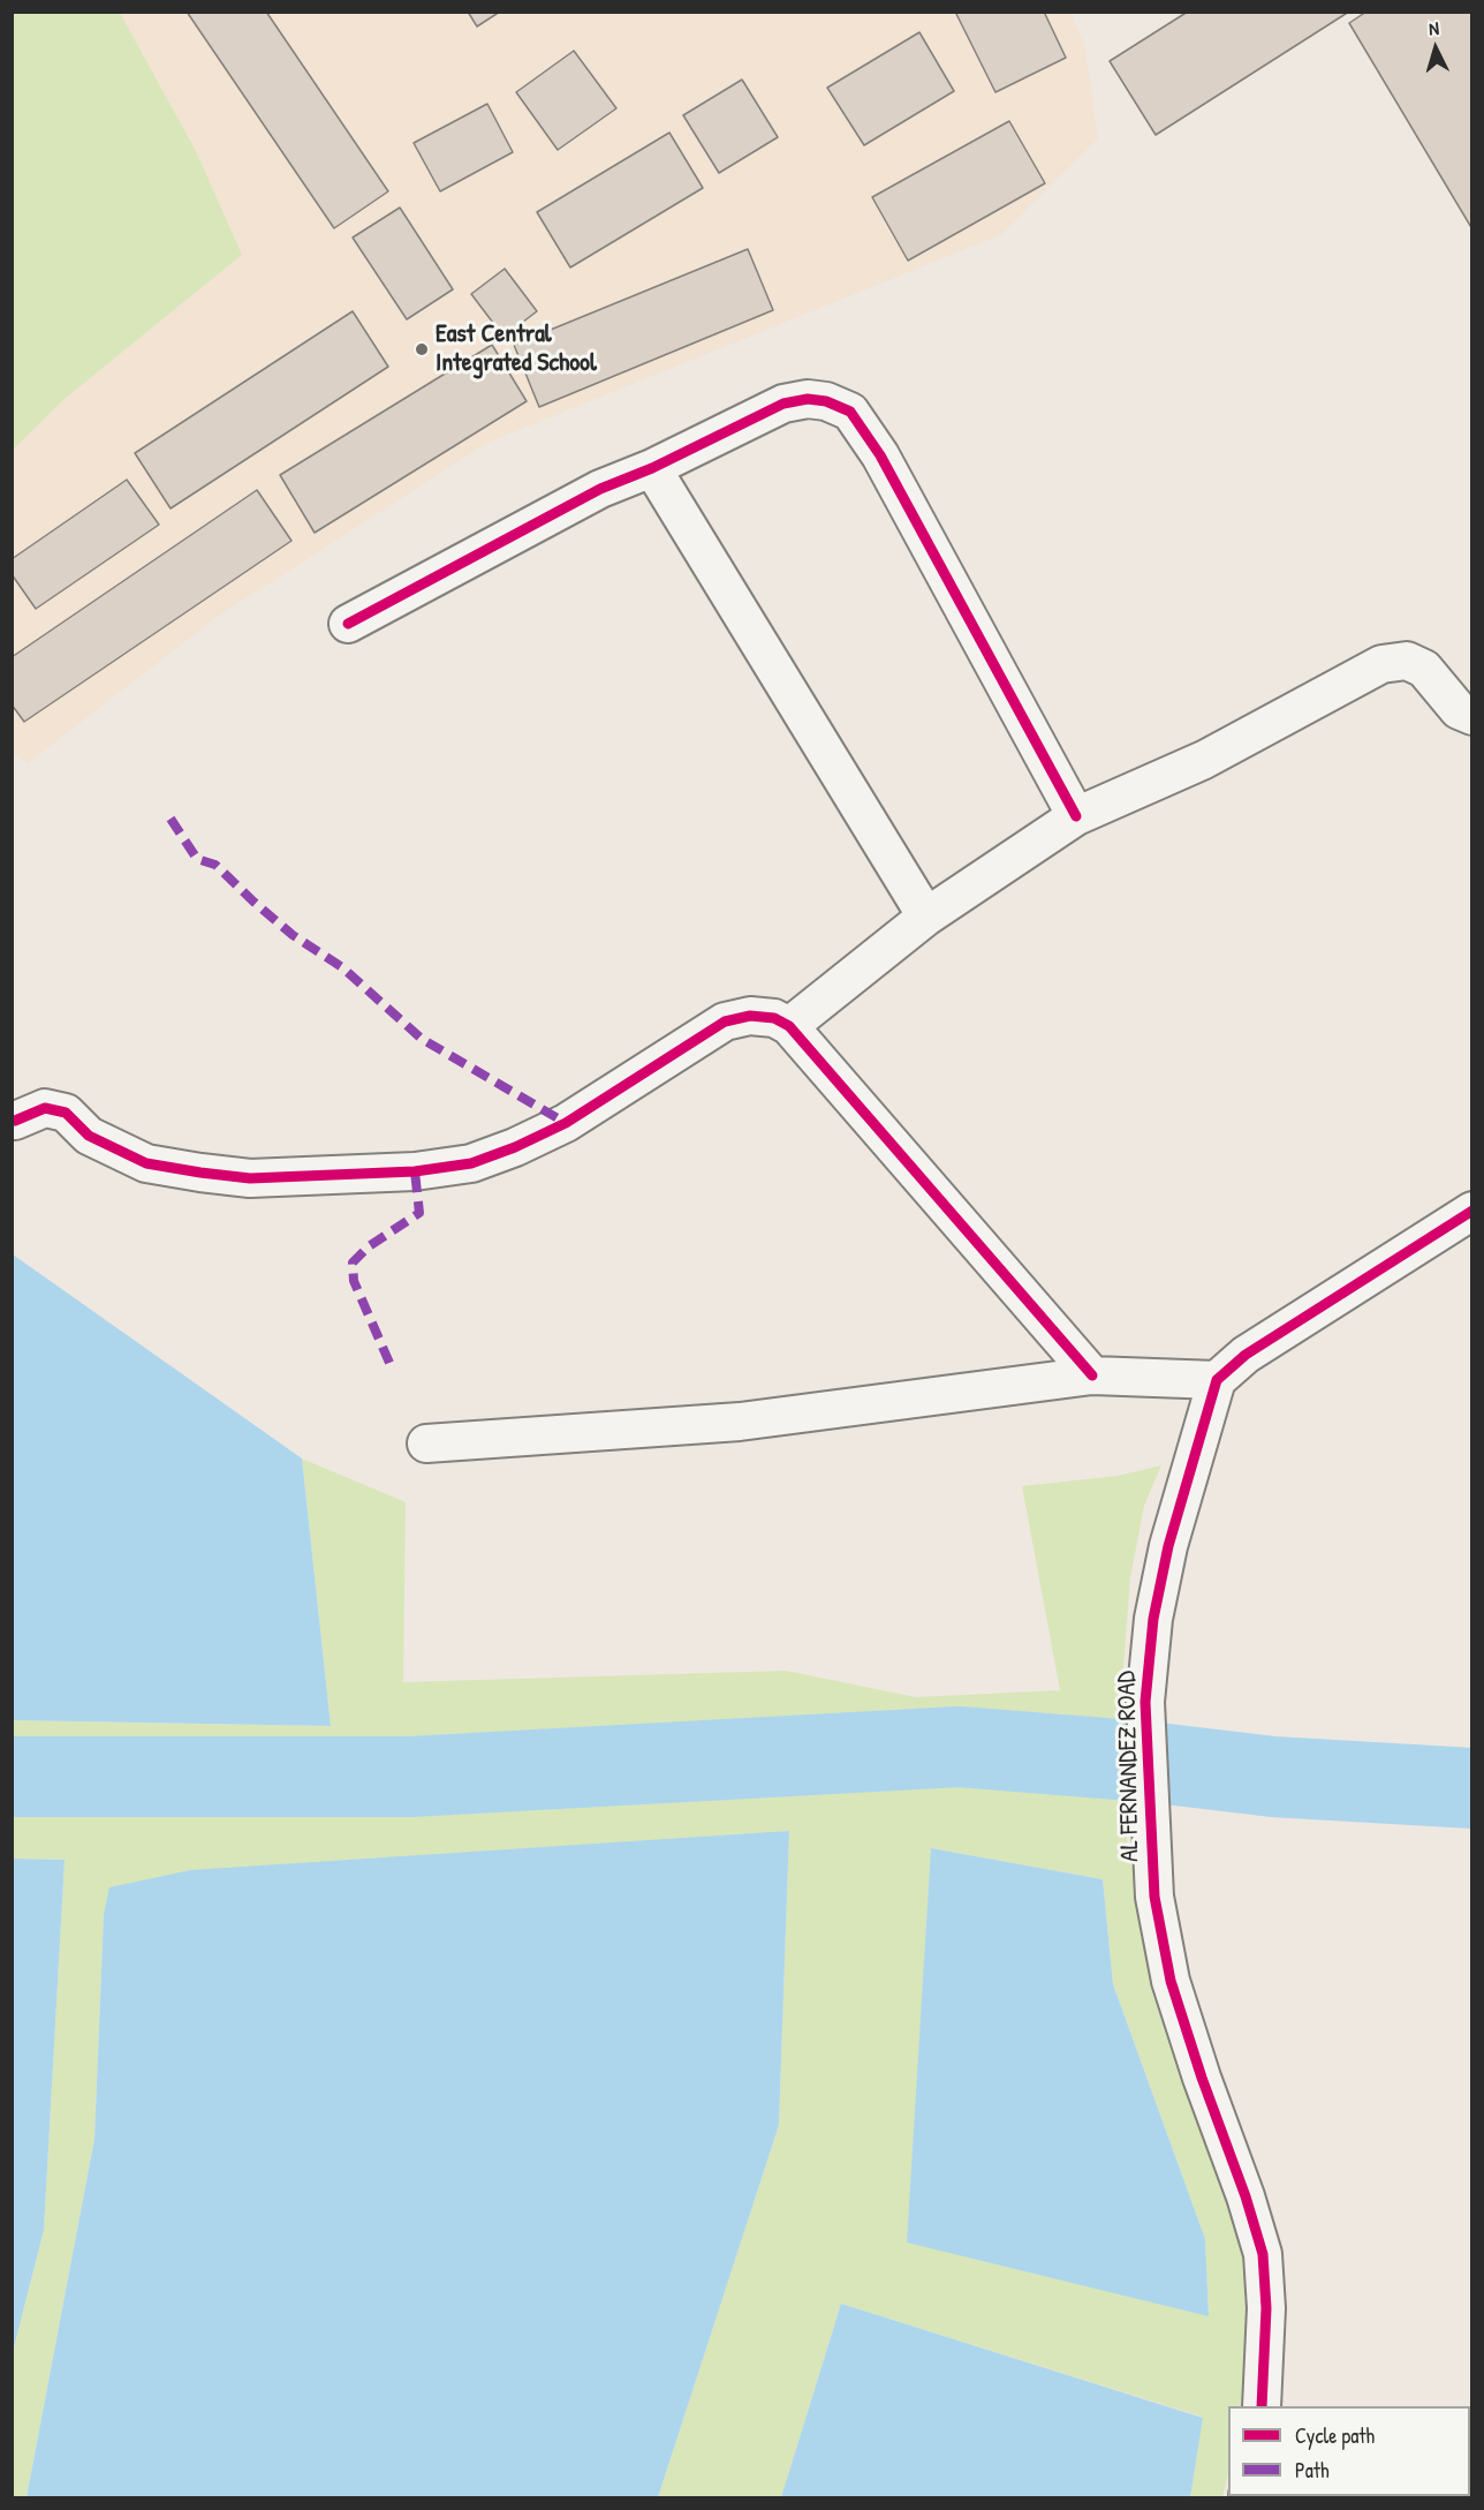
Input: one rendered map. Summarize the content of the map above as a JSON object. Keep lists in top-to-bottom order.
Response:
{
  "streets": {
    "street": ["AL FERNANDEZ ROAD"]
  },
  "places": ["East Central Integrated School"],
  "legend": ["Cycle path", "Path"],
  "north": "top"
}
